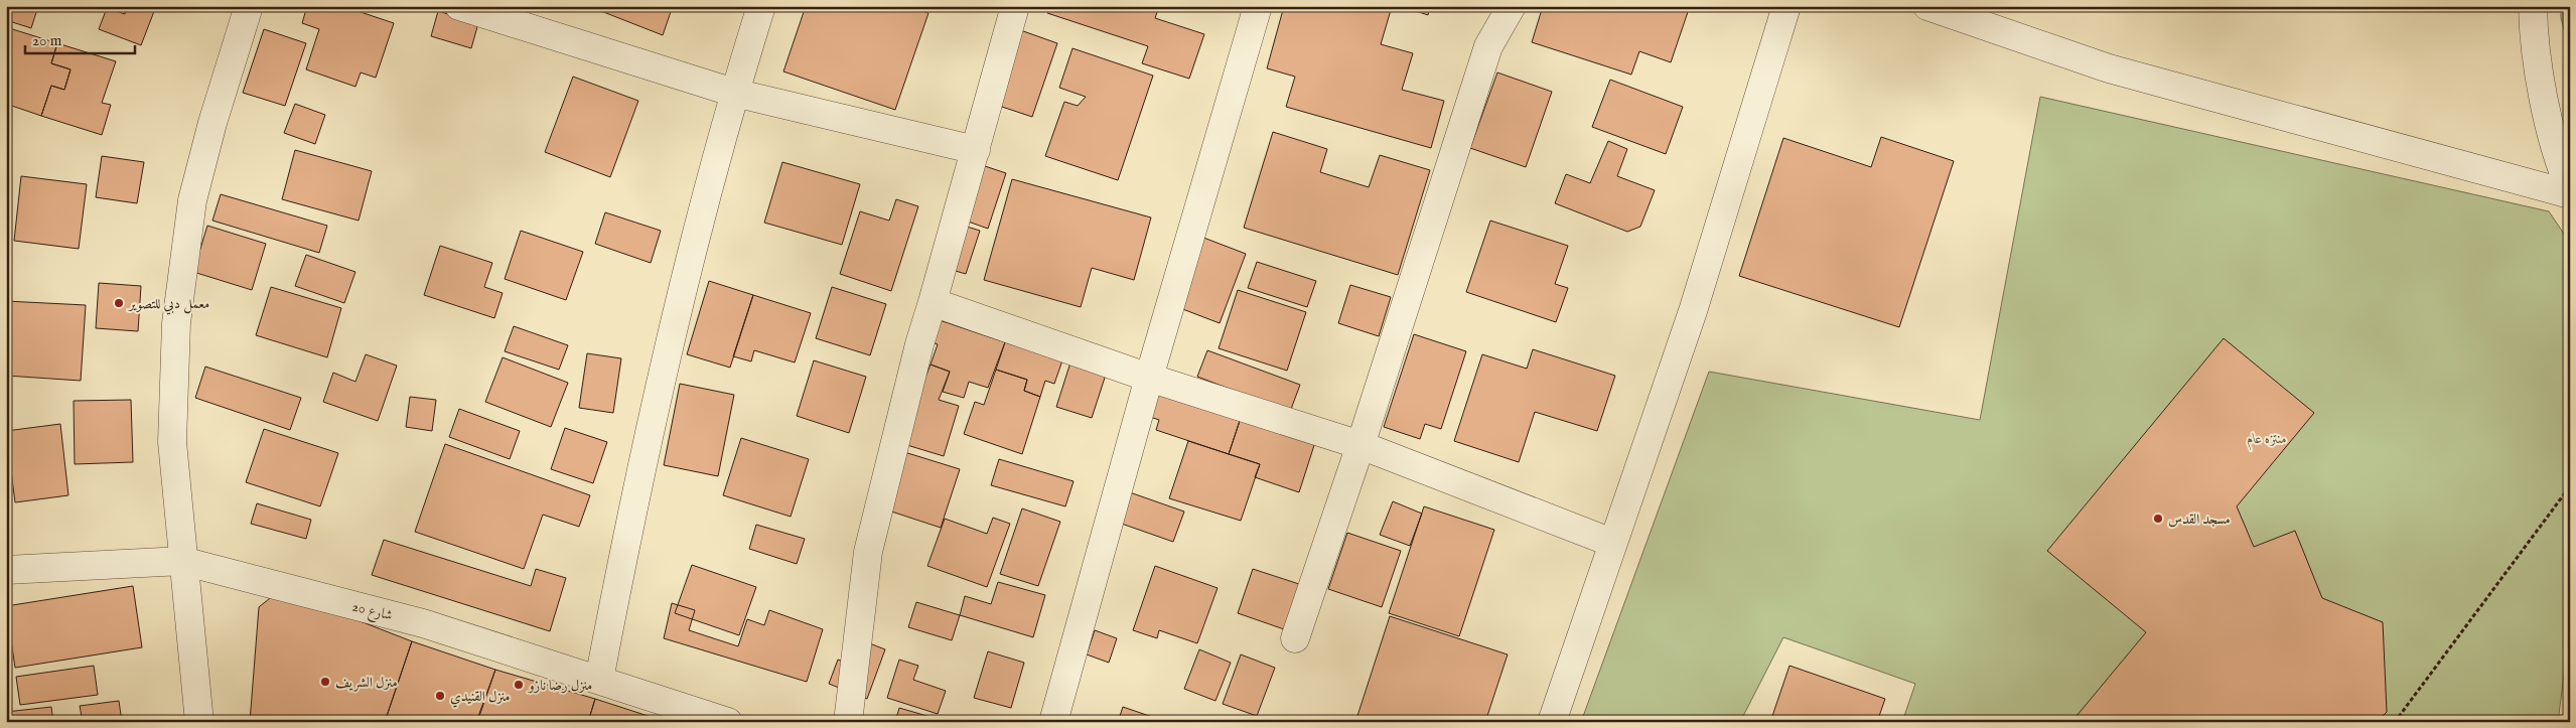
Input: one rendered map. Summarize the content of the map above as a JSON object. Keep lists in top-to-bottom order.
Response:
{
  "streets": {
    "street": ["شارع 20"]
  },
  "parks": ["منتزه عام"],
  "places": [
    "معمل دبي للتصوير",
    "مسجد القدس",
    "منزل الشريف",
    "منزل رضا نازو",
    "منزل القنيدي"
  ],
  "scale_bar": "20 m"
}
